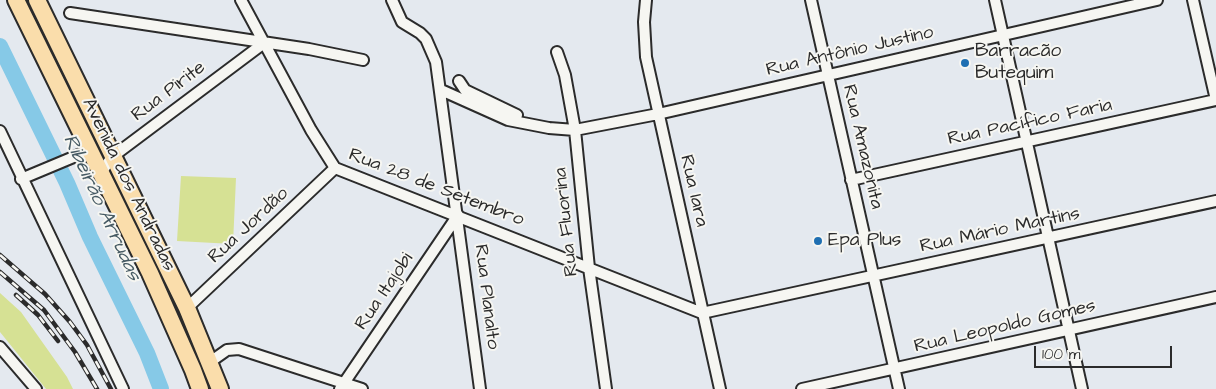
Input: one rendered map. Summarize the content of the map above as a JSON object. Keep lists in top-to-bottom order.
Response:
{
  "streets": {
    "main road": ["Avenida dos Andradas"],
    "street": [
      "Rua Antônio Justino",
      "Rua Pirite",
      "Rua Pacífico Faria",
      "Rua Amazonita",
      "Rua 28 de Setembro",
      "Rua Iara",
      "Rua Fluorina",
      "Rua Jordão",
      "Rua Mário Martins",
      "Rua Itajobi",
      "Rua Planalto",
      "Rua Leopoldo Gomes"
    ]
  },
  "crossings": [
    ["Rua Antônio Justino", "Rua Amazonita"],
    ["Rua Antônio Justino", "Rua Iara"],
    ["Rua Antônio Justino", "Rua Fluorina"],
    ["Rua Antônio Justino", "Rua Planalto"],
    ["Rua Pirite", "Avenida dos Andradas"],
    ["Rua Pirite", "Rua 28 de Setembro"],
    ["Rua Pacífico Faria", "Rua Amazonita"],
    ["Rua Amazonita", "Rua Mário Martins"],
    ["Rua Amazonita", "Rua Leopoldo Gomes"],
    ["Avenida dos Andradas", "Rua Jordão"],
    ["Rua 28 de Setembro", "Rua Iara"],
    ["Rua 28 de Setembro", "Rua Fluorina"],
    ["Rua 28 de Setembro", "Rua Jordão"],
    ["Rua 28 de Setembro", "Rua Mário Martins"],
    ["Rua 28 de Setembro", "Rua Itajobi"],
    ["Rua 28 de Setembro", "Rua Planalto"],
    ["Rua Iara", "Rua Mário Martins"],
    ["Rua Itajobi", "Rua Planalto"]
  ],
  "water": ["Ribeirão Arrudas"],
  "places": ["Barracão Butequim", "Epa Plus"],
  "scale_bar": "100 m"
}
